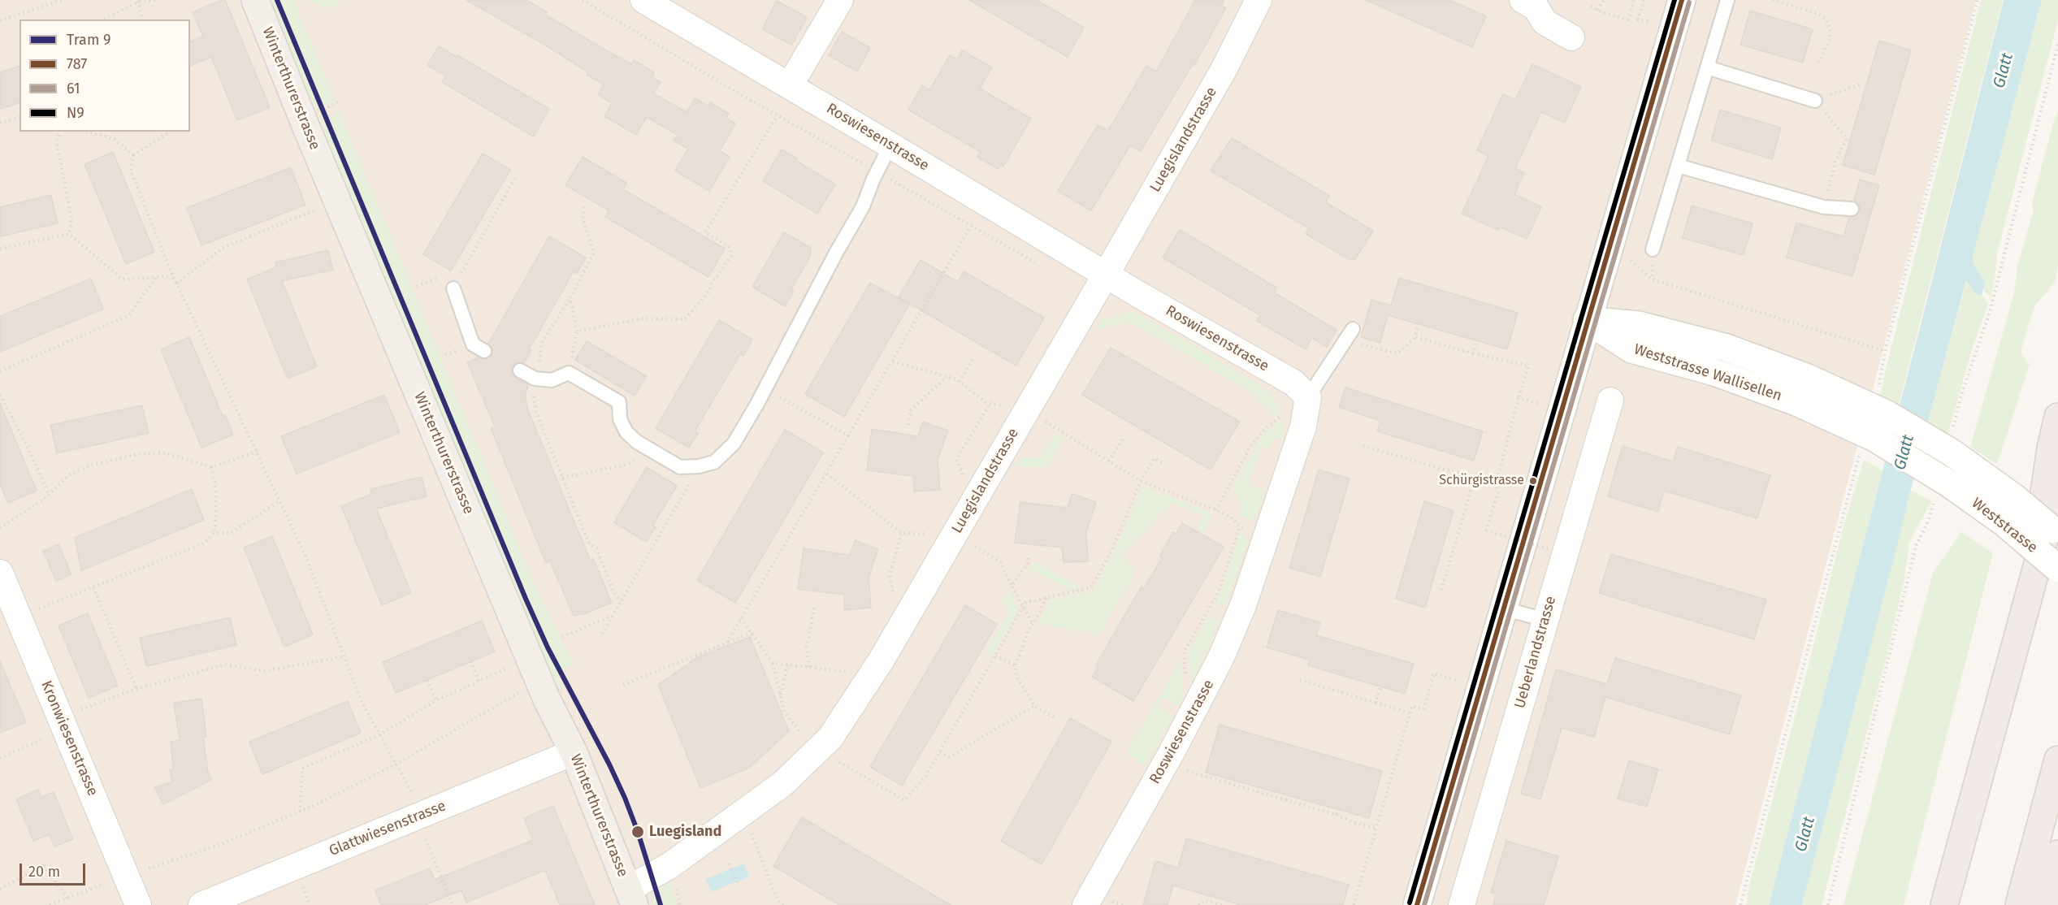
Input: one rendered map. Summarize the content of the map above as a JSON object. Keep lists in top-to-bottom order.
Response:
{
  "streets": {
    "main road": ["Winterthurerstrasse", "Weststrasse Wallisellen", "Weststrasse"],
    "street": [
      "Roswiesenstrasse",
      "Luegislandstrasse",
      "Ueberlandstrasse",
      "Kronwiesenstrasse",
      "Glattwiesenstrasse"
    ]
  },
  "crossings": [
    ["Winterthurerstrasse", "Luegislandstrasse"],
    ["Winterthurerstrasse", "Glattwiesenstrasse"],
    ["Roswiesenstrasse", "Luegislandstrasse"],
    ["Weststrasse Wallisellen", "Weststrasse"]
  ],
  "water": ["Glatt"],
  "places": ["Schürgistrasse", "Luegisland"],
  "lines": [
    "tram line 9",
    "transit line 787",
    "transit line N9",
    "transit line 61"
  ],
  "legend": [
    "Tram 9",
    "787",
    "61",
    "N9"
  ],
  "scale_bar": "20 m"
}
